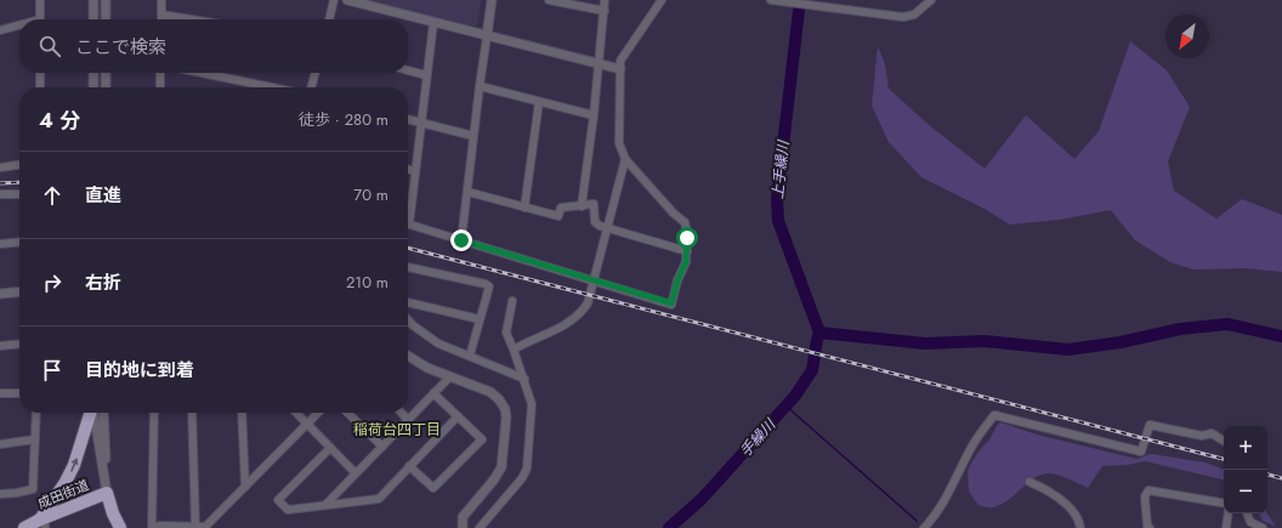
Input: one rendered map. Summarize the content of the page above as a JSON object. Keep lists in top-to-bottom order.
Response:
{
  "streets": {
    "highway": ["成田街道"]
  },
  "districts": ["稲荷台四丁目"],
  "water": ["上手繰川", "手繰川"],
  "north": "bottom left",
  "page": {
    "search": "ここで検索",
    "heading": ["4 分", "徒歩 · 280 m"],
    "list": [
      ["直進", "70 m"],
      ["右折", "210 m"],
      "目的地に到着"
    ],
    "map_buttons": ["+", "−"]
  }
}
